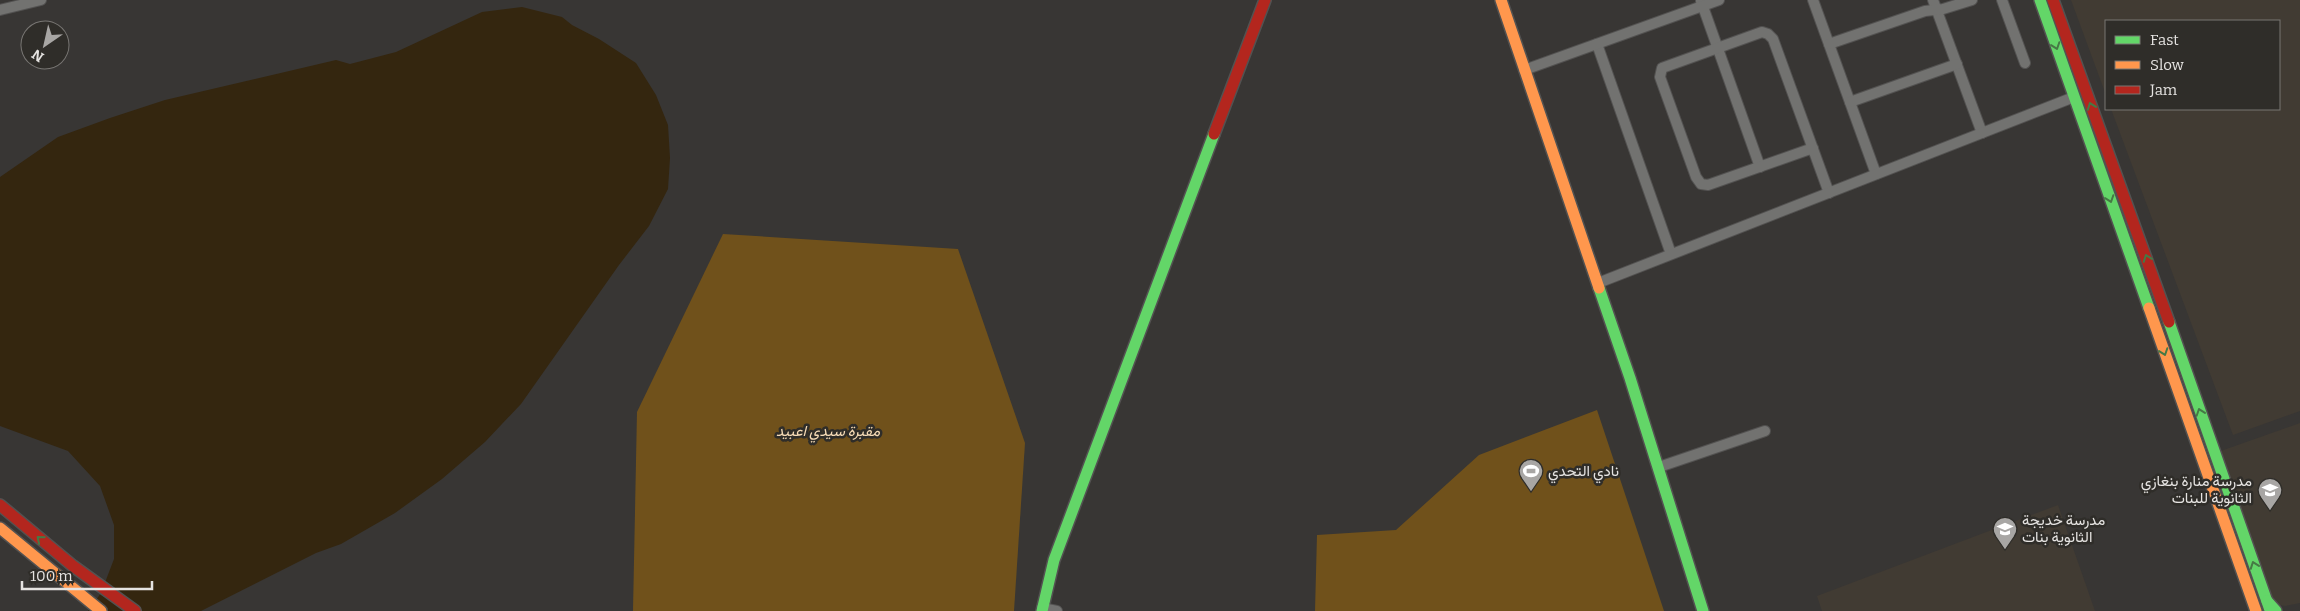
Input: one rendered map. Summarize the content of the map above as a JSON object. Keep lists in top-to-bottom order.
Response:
{
  "parks": ["مقبرة سيدي اعبيد"],
  "places": {
    "sports": ["نادي التحدي"],
    "school or university": ["مدرسة منارة بنغازي الثانوية للبنات", "مدرسة خديجة الثانوية بنات"]
  },
  "legend": ["Fast", "Slow", "Jam"],
  "scale_bar": "100 m",
  "north": "bottom left"
}
